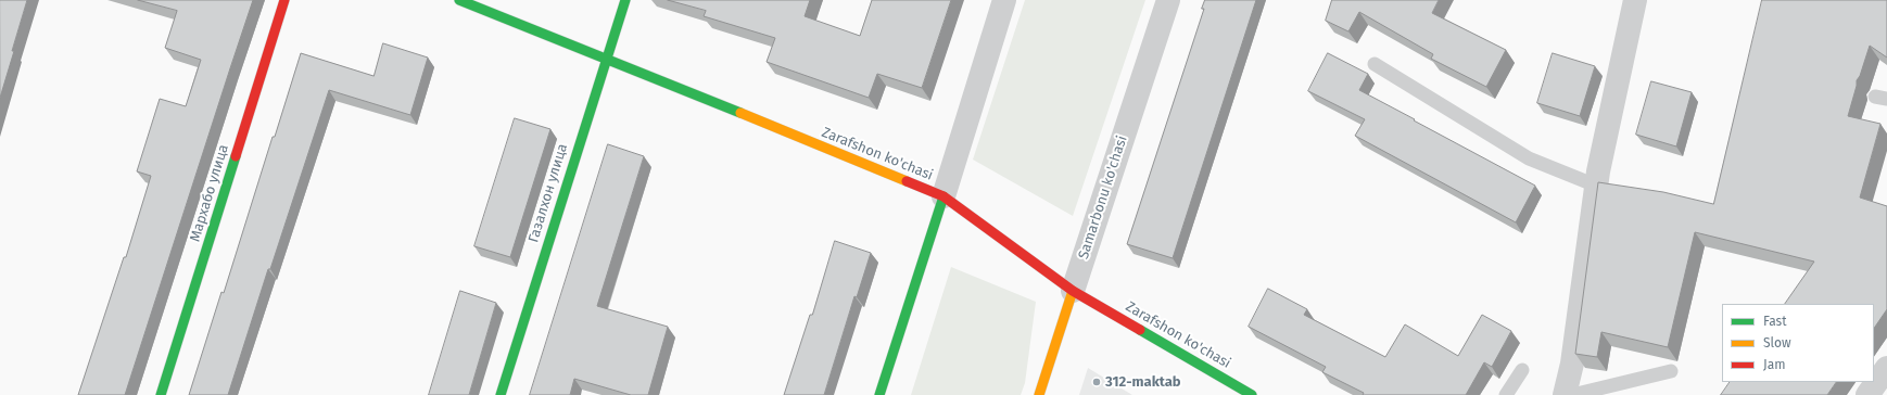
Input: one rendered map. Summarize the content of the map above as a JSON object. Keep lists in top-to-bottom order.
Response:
{
  "streets": {
    "street": [
      "Zarafshon ko'chasi",
      "Мархабо улица",
      "Газалхон улица",
      "Samarbonu ko'chasi"
    ]
  },
  "crossings": [
    ["Zarafshon ko'chasi", "Газалхон улица"],
    ["Zarafshon ko'chasi", "Samarbonu ko'chasi"]
  ],
  "places": ["312-maktab"],
  "legend": ["Fast", "Slow", "Jam"]
}
